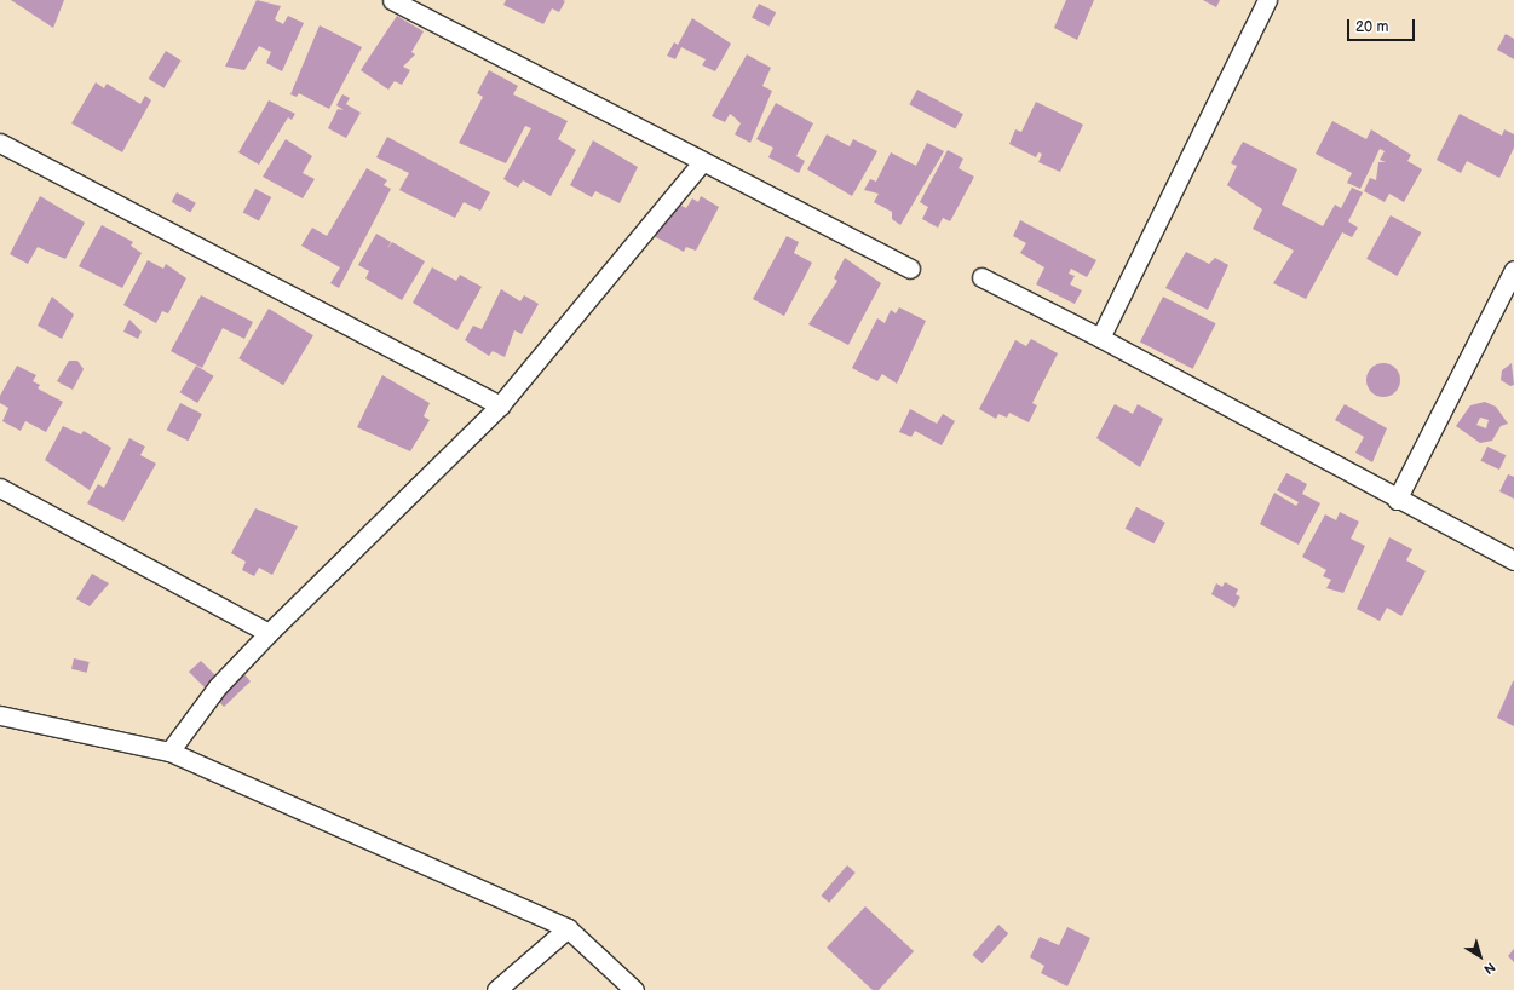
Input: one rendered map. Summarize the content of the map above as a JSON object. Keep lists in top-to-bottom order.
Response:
{
  "scale_bar": "20 m",
  "north": "bottom right"
}
